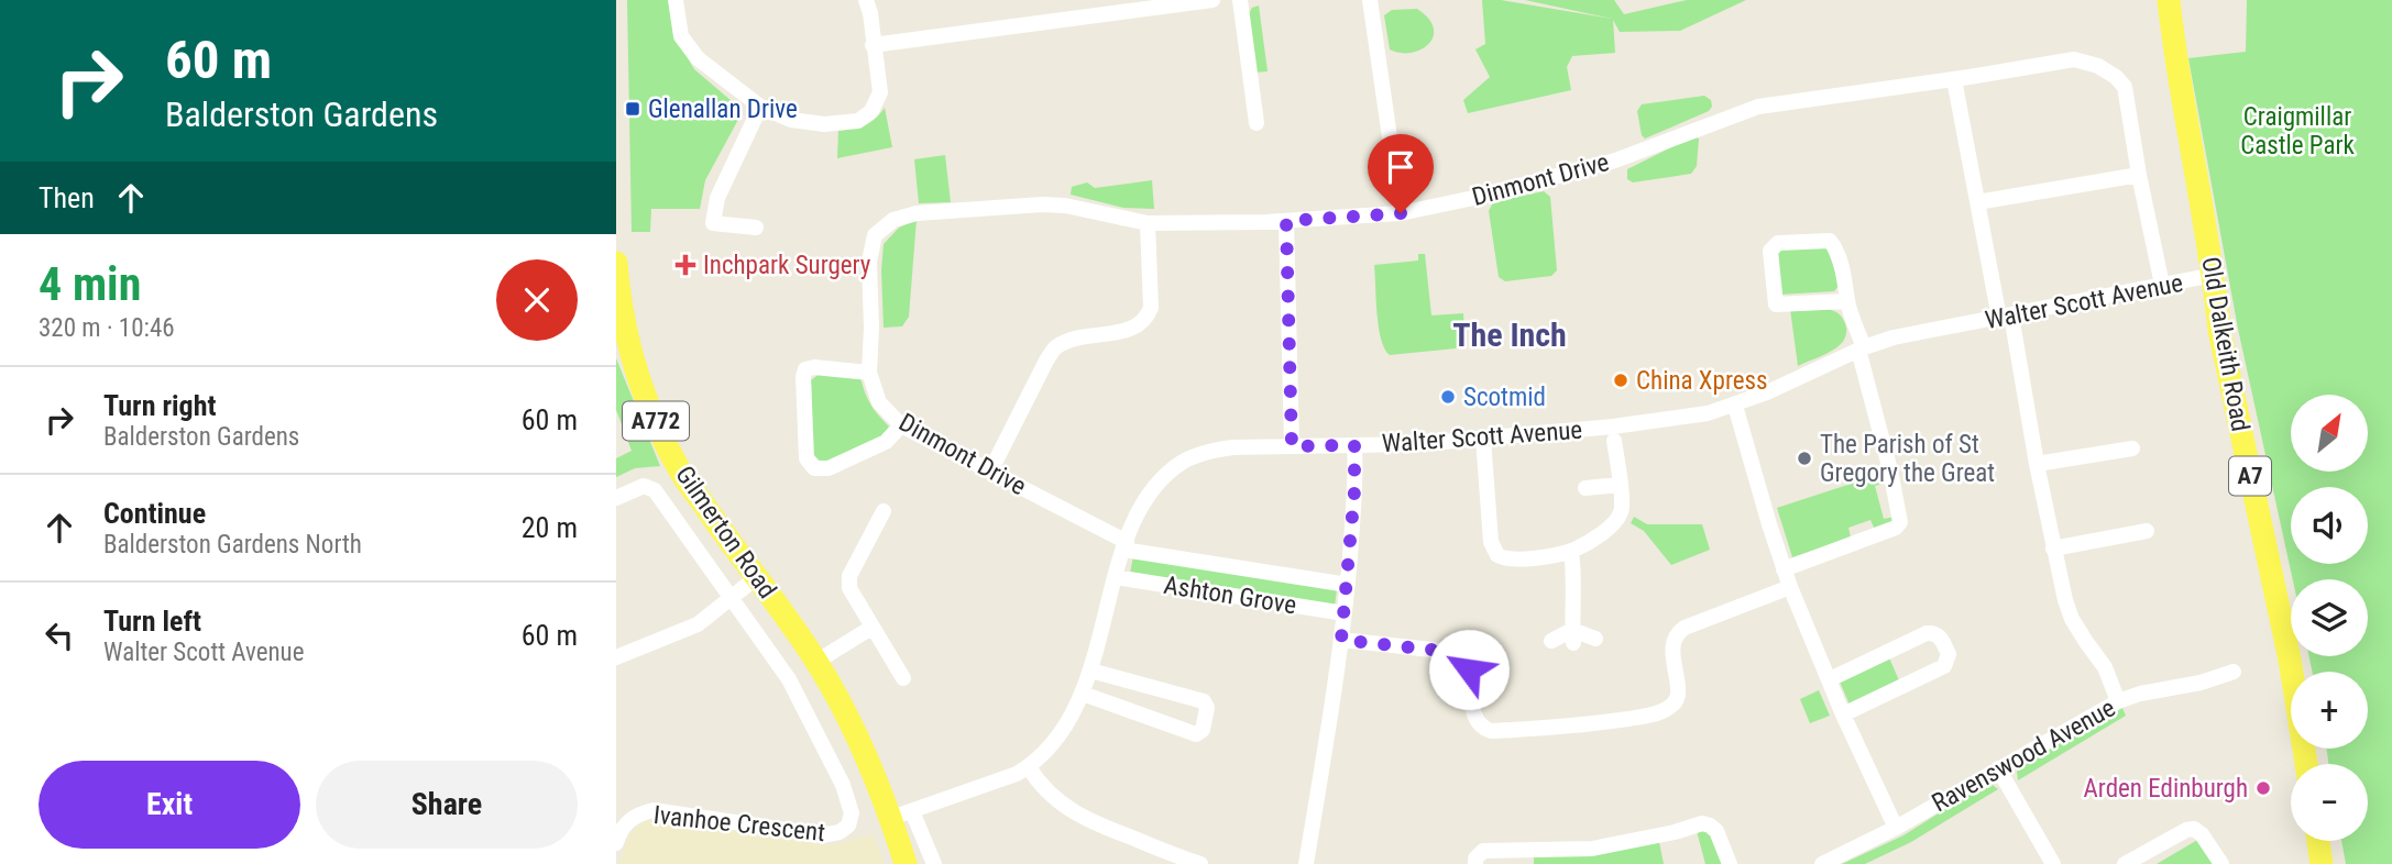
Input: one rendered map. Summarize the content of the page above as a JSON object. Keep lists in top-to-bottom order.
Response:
{
  "streets": {
    "main road": [
      "Old Dalkeith Road",
      "A772",
      "A7",
      "Gilmerton Road"
    ],
    "street": [
      "Dinmont Drive",
      "Walter Scott Avenue",
      "Ashton Grove",
      "Ravenswood Avenue",
      "Ivanhoe Crescent"
    ]
  },
  "crossings": [
    ["Dinmont Drive", "Walter Scott Avenue"],
    ["Dinmont Drive", "Ashton Grove"],
    ["Walter Scott Avenue", "Old Dalkeith Road"],
    ["Walter Scott Avenue", "Gilmerton Road"],
    ["Walter Scott Avenue", "Ashton Grove"]
  ],
  "districts": ["The Inch"],
  "parks": ["Craigmillar Castle Park"],
  "places": {
    "transit": ["Glenallan Drive"],
    "health": ["Inchpark Surgery"],
    "other": [
      "China Xpress",
      "Scotmid",
      "The Parish of St Gregory the Great",
      "Arden Edinburgh"
    ]
  },
  "north": "top right",
  "page": {
    "turn": ["60 m", "Balderston Gardens"],
    "then": "Then",
    "heading": ["4 min", "320 m · 10:46"],
    "list": [
      {
        "name": "Turn right",
        "note": "Balderston Gardens",
        "value": "60 m"
      },
      {
        "name": "Continue",
        "note": "Balderston Gardens North",
        "value": "20 m"
      },
      {
        "name": "Turn left",
        "note": "Walter Scott Avenue",
        "value": "60 m"
      }
    ],
    "map_buttons": ["+", "−"],
    "buttons": ["Exit", "Share"]
  }
}
